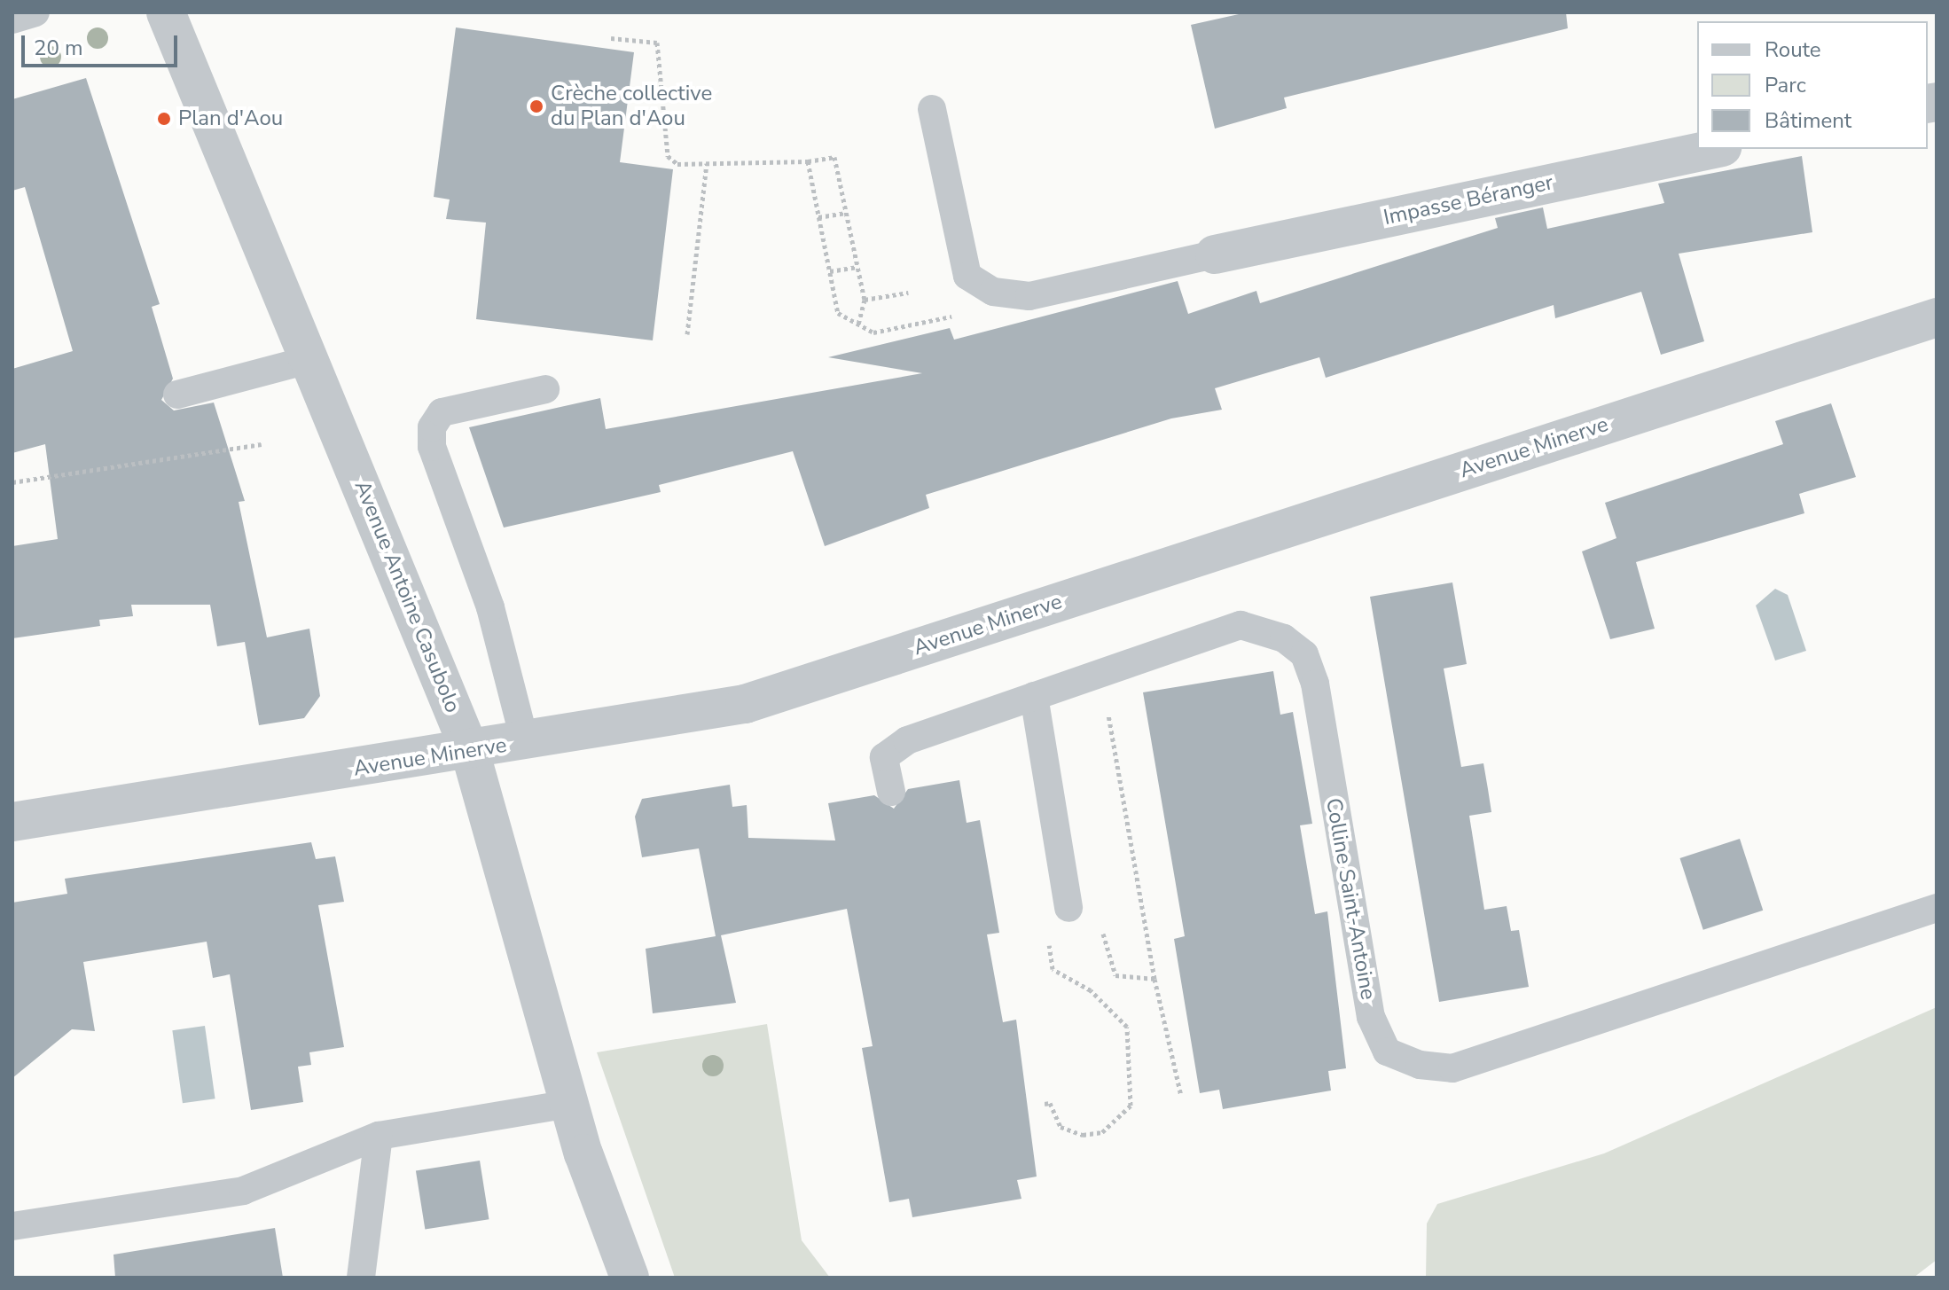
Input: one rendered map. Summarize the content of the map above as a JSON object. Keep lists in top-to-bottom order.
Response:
{
  "streets": {
    "street": ["Impasse Béranger", "Avenue Minerve", "Avenue Antoine Casubolo"],
    "lane": ["Colline Saint-Antoine"]
  },
  "crossings": [
    ["Avenue Minerve", "Avenue Antoine Casubolo"]
  ],
  "places": ["Crèche collective du Plan d'Aou", "Plan d'Aou"],
  "legend": ["Route", "Parc", "Bâtiment"],
  "scale_bar": "20 m"
}
